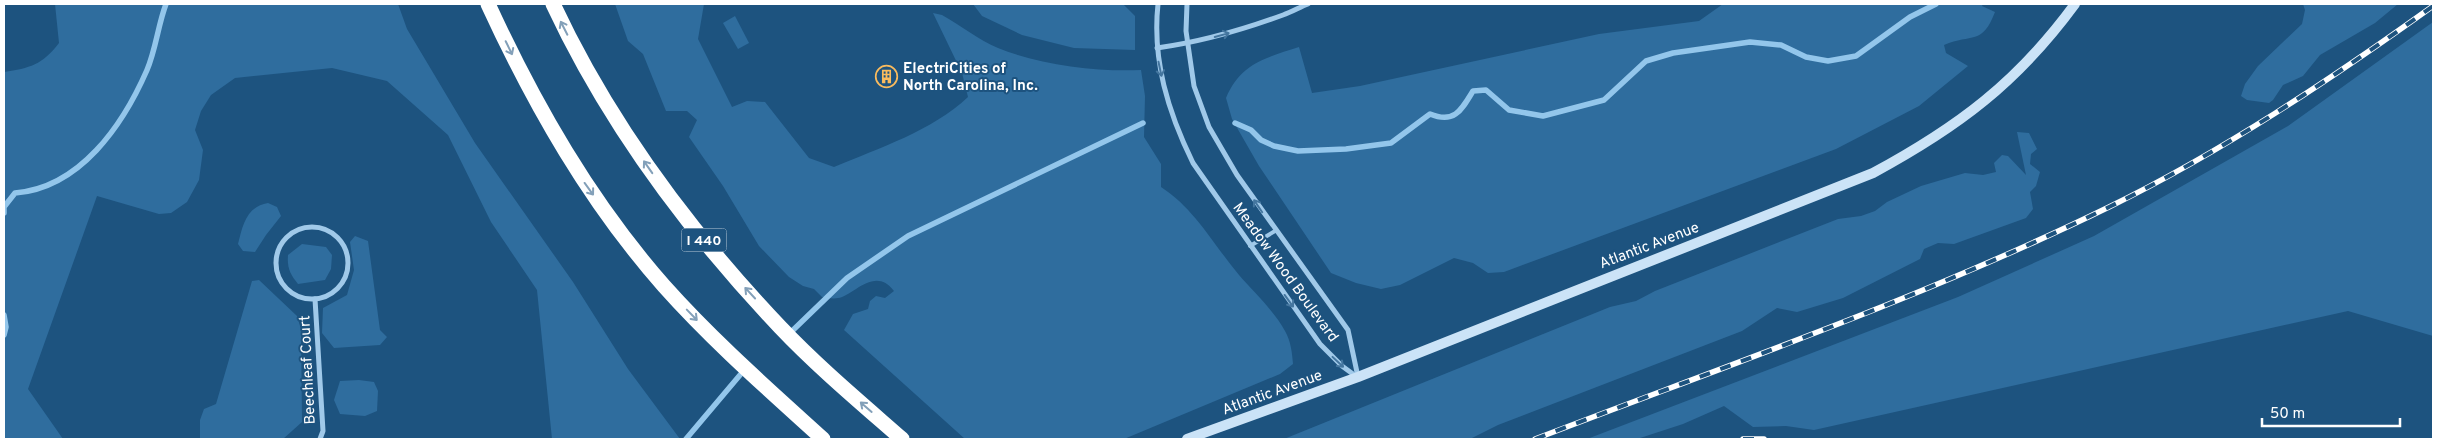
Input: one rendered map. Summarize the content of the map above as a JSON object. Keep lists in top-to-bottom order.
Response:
{
  "streets": {
    "highway": ["I 440"],
    "main road": ["Atlantic Avenue"],
    "street": ["Meadow Wood Boulevard", "Beechleaf Court"]
  },
  "crossings": [
    ["Atlantic Avenue", "Meadow Wood Boulevard"]
  ],
  "places": {
    "building": ["ElectriCities of North Carolina, Inc."]
  },
  "scale_bar": "50 m"
}
